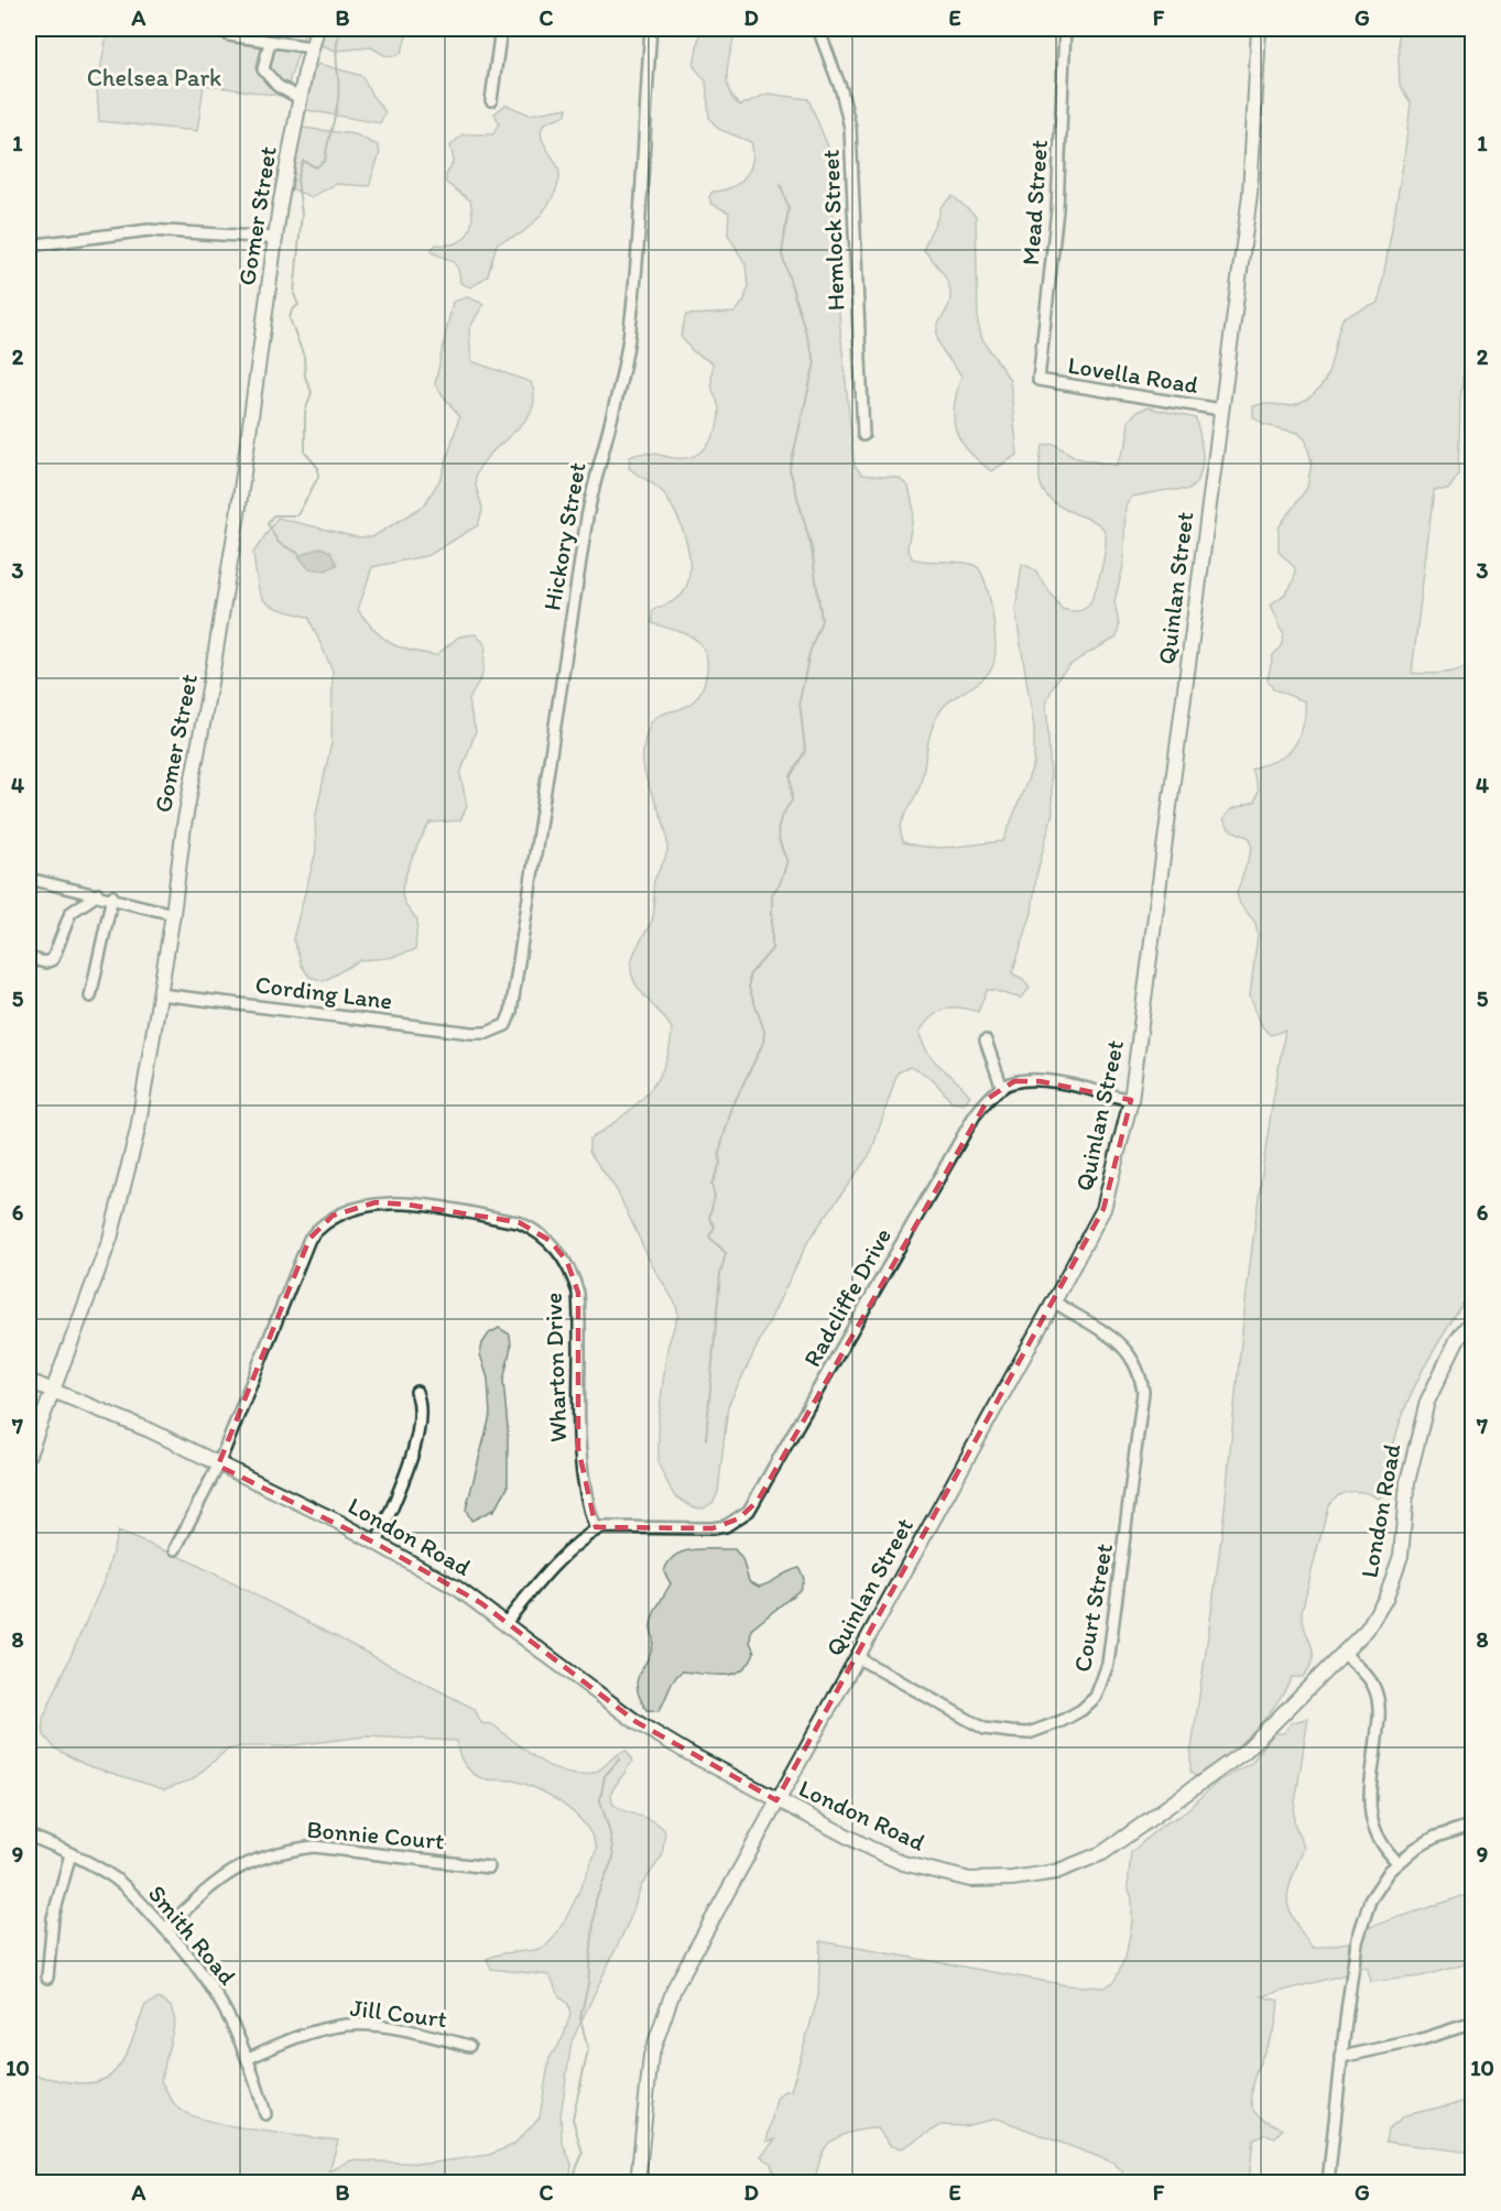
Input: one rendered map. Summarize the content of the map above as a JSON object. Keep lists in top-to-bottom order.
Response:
{
  "streets": {
    "street": [
      "Mead Street",
      "Gomer Street",
      "Hemlock Street",
      "Lovella Road",
      "Hickory Street",
      "Quinlan Street",
      "Cording Lane",
      "Radcliffe Drive",
      "Wharton Drive",
      "London Road",
      "Court Street",
      "Bonnie Court",
      "Smith Road",
      "Jill Court"
    ]
  },
  "crossings": [
    ["Mead Street", "Lovella Road"],
    ["Gomer Street", "Cording Lane"],
    ["Gomer Street", "London Road"],
    ["Lovella Road", "Quinlan Street"],
    ["Hickory Street", "Cording Lane"],
    ["Quinlan Street", "London Road"],
    ["Quinlan Street", "Court Street"],
    ["Radcliffe Drive", "Wharton Drive"],
    ["Wharton Drive", "London Road"],
    ["Bonnie Court", "Smith Road"],
    ["Smith Road", "Jill Court"]
  ],
  "parks": ["Chelsea Park"],
  "grid": {
    "columns": [
      "A",
      "B",
      "C",
      "D",
      "E",
      "F",
      "G"
    ],
    "rows": [
      "1",
      "2",
      "3",
      "4",
      "5",
      "6",
      "7",
      "8",
      "9",
      "10"
    ]
  }
}
